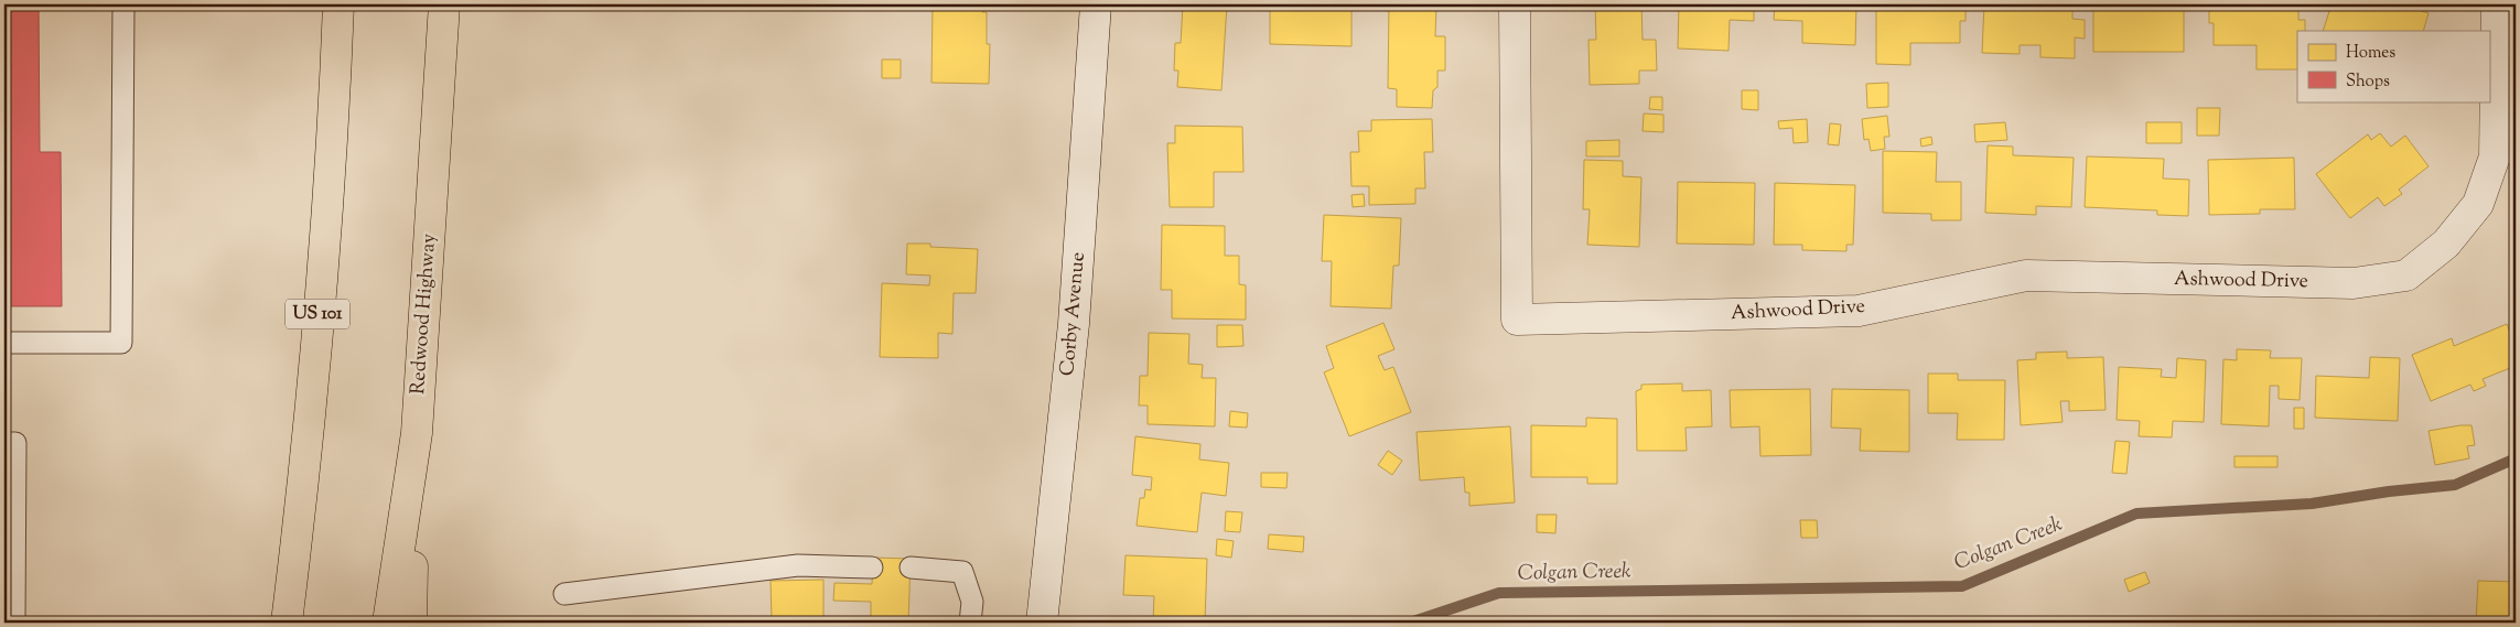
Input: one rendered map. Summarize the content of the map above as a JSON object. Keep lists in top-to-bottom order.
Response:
{
  "streets": {
    "highway": ["US 101", "Redwood Highway"],
    "street": ["Ashwood Drive", "Corby Avenue"]
  },
  "water": ["Colgan Creek"],
  "legend": ["Homes", "Shops"]
}
